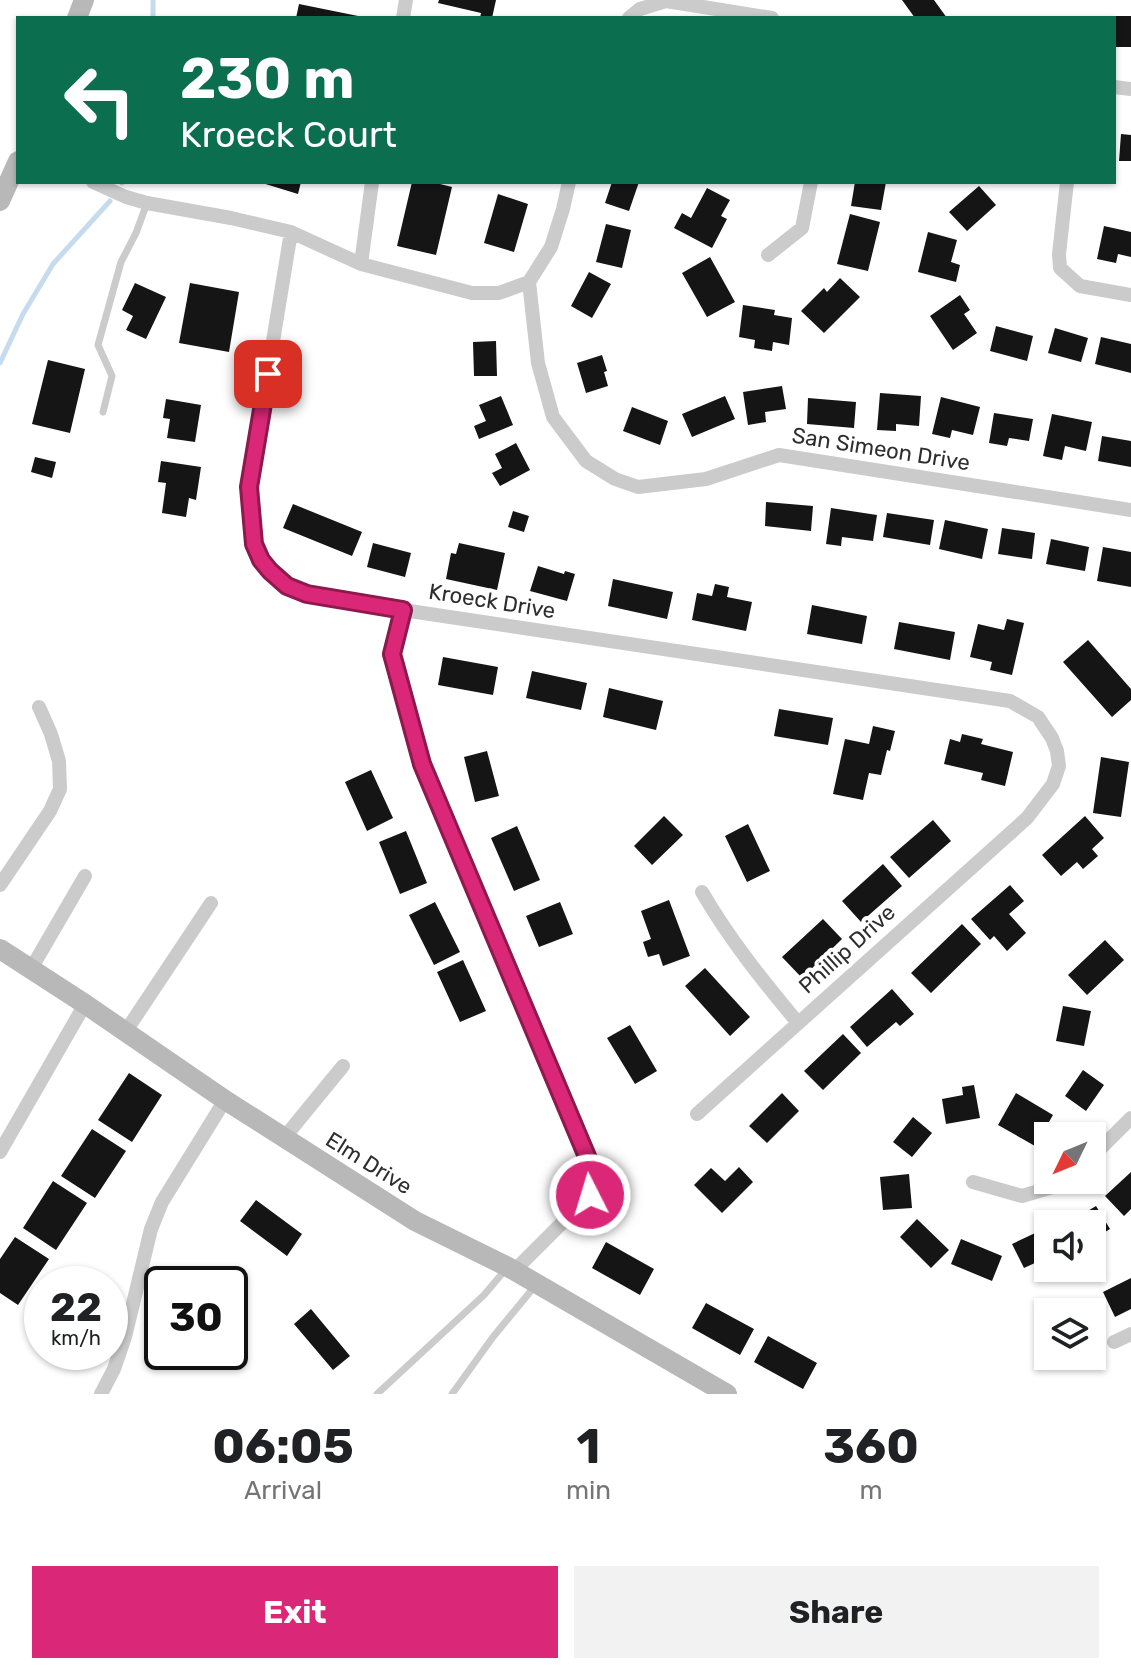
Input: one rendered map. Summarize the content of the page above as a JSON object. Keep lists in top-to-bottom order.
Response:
{
  "streets": {
    "street": [
      "San Simeon Drive",
      "Kroeck Drive",
      "Phillip Drive",
      "Elm Drive"
    ]
  },
  "crossings": [
    ["Kroeck Drive", "Phillip Drive"],
    ["Kroeck Drive", "Elm Drive"]
  ],
  "north": "bottom left",
  "page": {
    "turn": ["230 m", "Kroeck Court"],
    "speed": "22 km/h",
    "limit": "30",
    "eta": [
      "06:05",
      "Arrival",
      "1",
      "min",
      "360",
      "m"
    ],
    "buttons": ["Exit", "Share"]
  }
}
